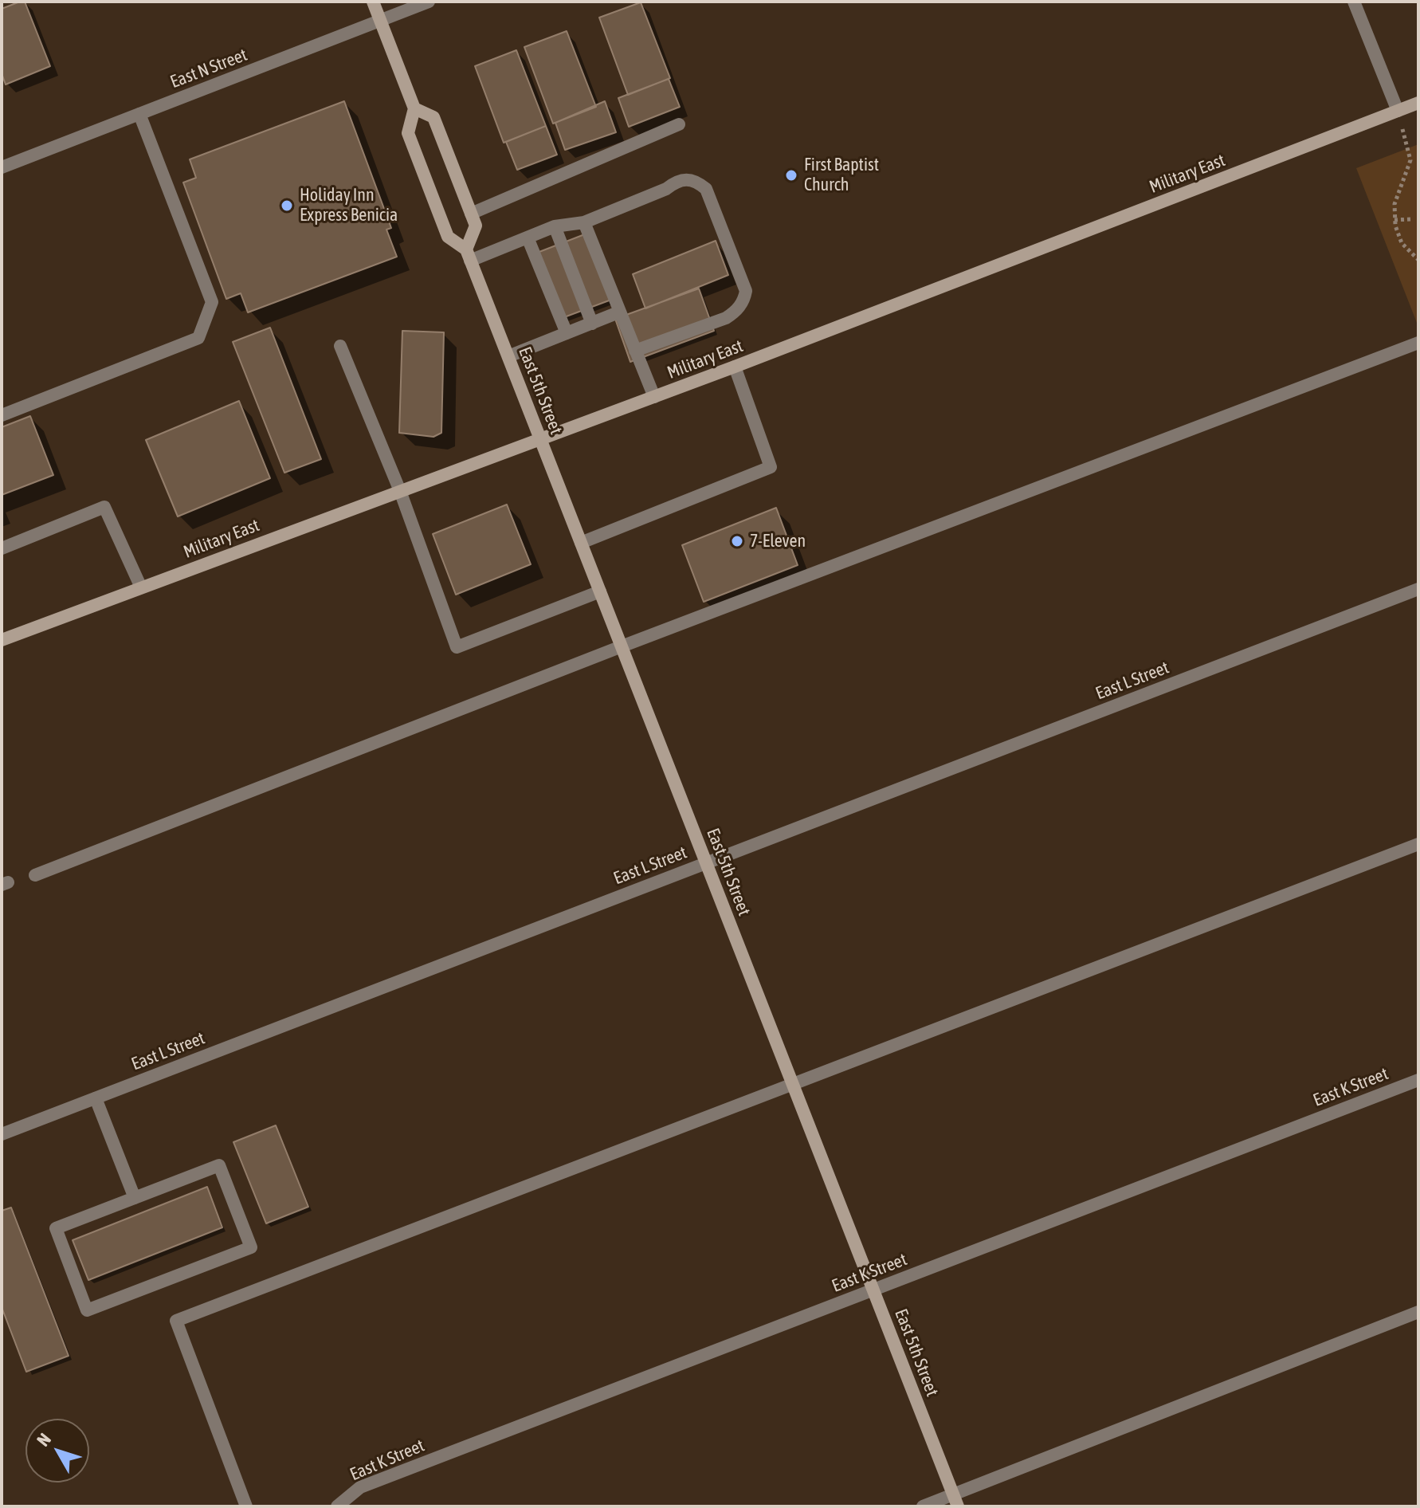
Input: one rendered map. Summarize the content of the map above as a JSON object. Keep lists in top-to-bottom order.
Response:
{
  "streets": {
    "street": [
      "East N Street",
      "Military East",
      "East 5th Street",
      "East L Street",
      "East K Street"
    ]
  },
  "crossings": [
    ["East N Street", "East 5th Street"],
    ["Military East", "East 5th Street"],
    ["East 5th Street", "East L Street"],
    ["East 5th Street", "East K Street"]
  ],
  "places": ["First Baptist Church", "Holiday Inn Express Benicia", "7-Eleven"],
  "north": "top left"
}
